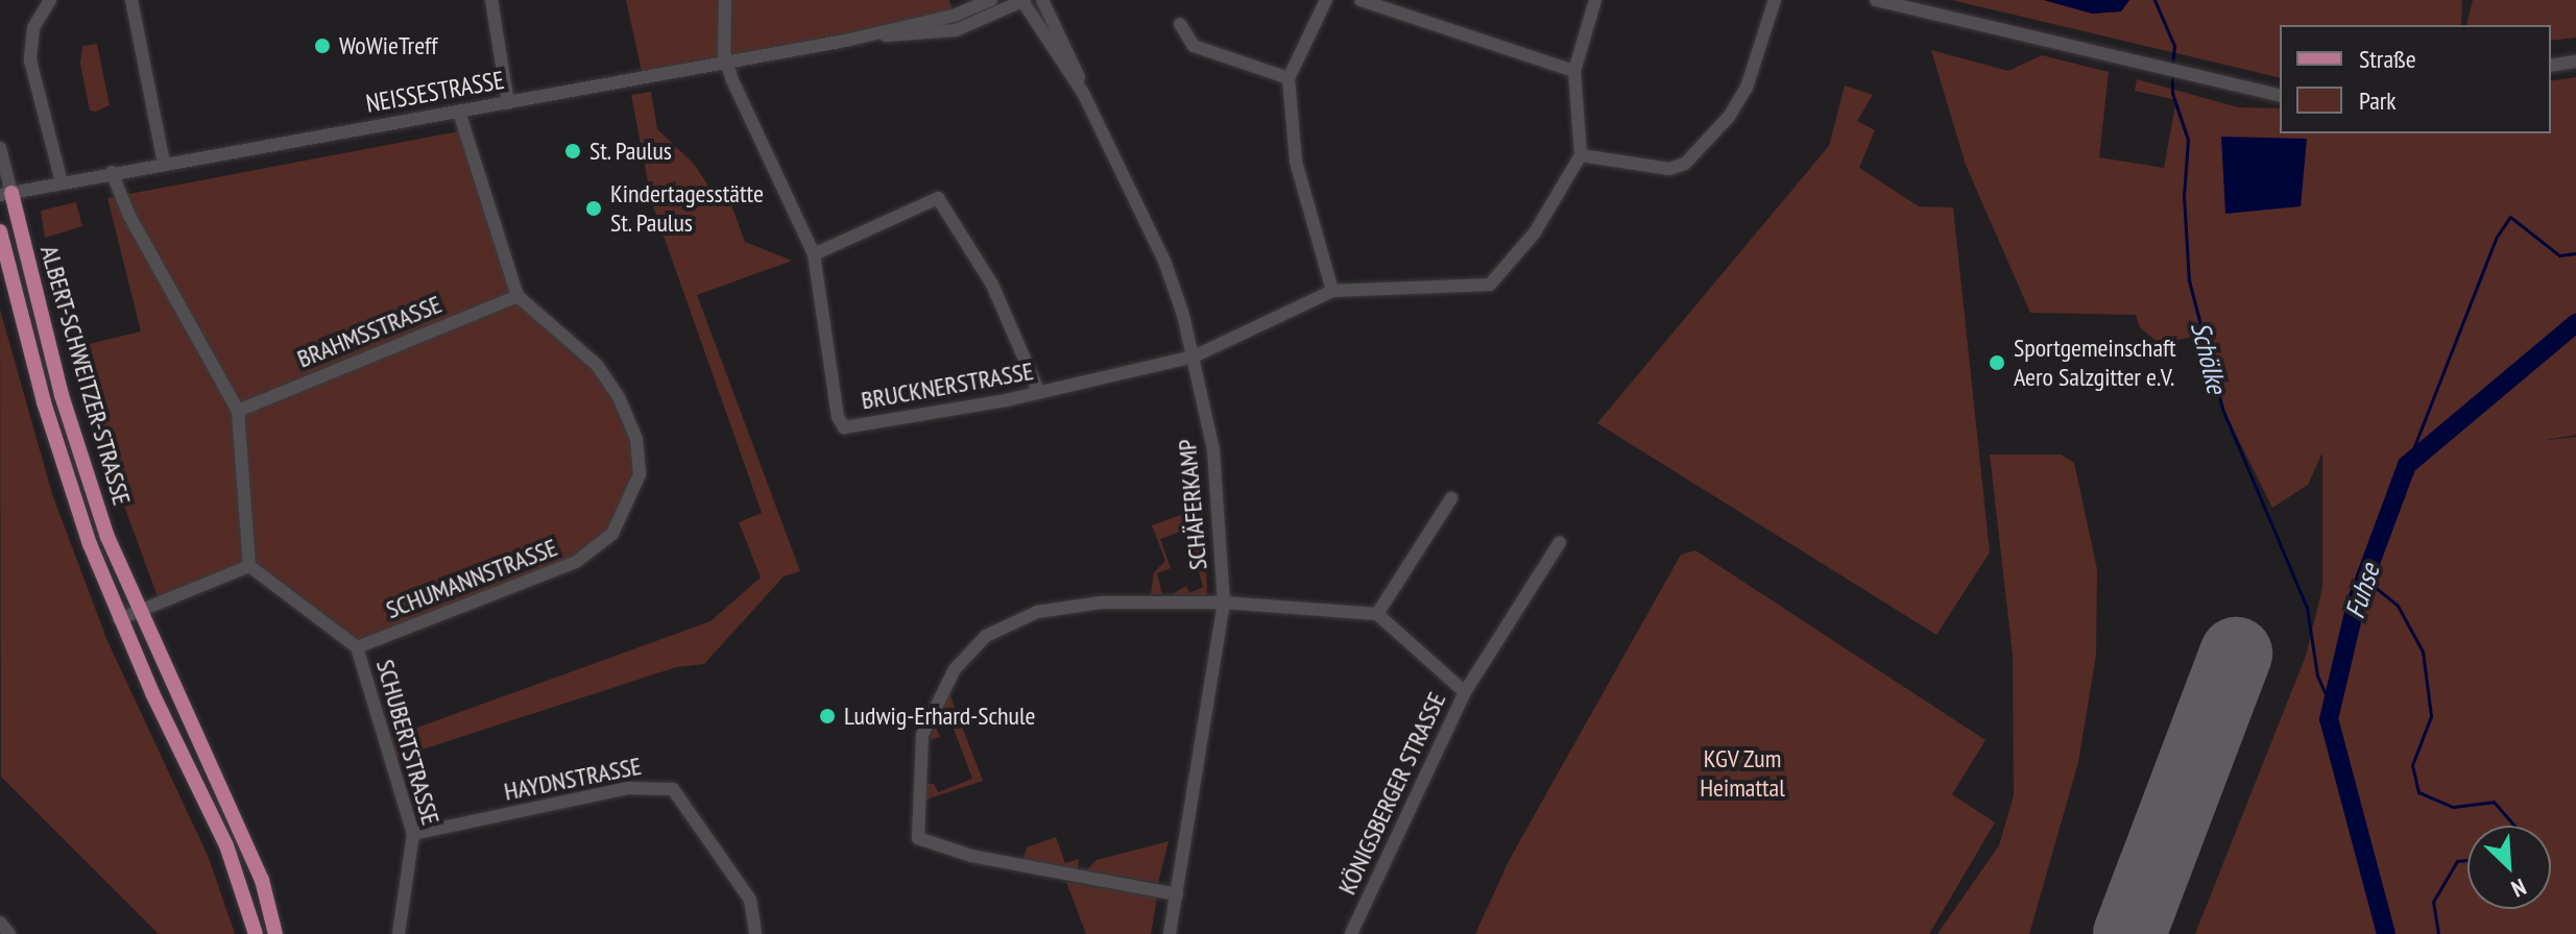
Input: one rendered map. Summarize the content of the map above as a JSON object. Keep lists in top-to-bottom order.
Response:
{
  "streets": {
    "main road": ["ALBERT-SCHWEITZER-STRASSE"],
    "street": [
      "NEISSESTRASSE",
      "BRAHMSSTRASSE",
      "BRUCKNERSTRASSE",
      "SCHÄFERKAMP",
      "SCHUMANNSTRASSE",
      "SCHUBERTSTRASSE",
      "HAYDNSTRASSE",
      "KÖNIGSBERGER STRASSE"
    ]
  },
  "crossings": [
    ["NEISSESTRASSE", "ALBERT-SCHWEITZER-STRASSE"],
    ["NEISSESTRASSE", "BRUCKNERSTRASSE"],
    ["NEISSESTRASSE", "SCHÄFERKAMP"],
    ["BRAHMSSTRASSE", "SCHUMANNSTRASSE"],
    ["BRUCKNERSTRASSE", "SCHÄFERKAMP"],
    ["SCHUMANNSTRASSE", "SCHUBERTSTRASSE"],
    ["SCHUBERTSTRASSE", "HAYDNSTRASSE"]
  ],
  "water": ["Schölke", "Fuhse"],
  "parks": ["KGV Zum Heimattal"],
  "places": [
    "WoWieTreff",
    "St. Paulus",
    "Kindertagesstätte St. Paulus",
    "Sportgemeinschaft Aero Salzgitter e.V.",
    "Ludwig-Erhard-Schule"
  ],
  "legend": ["Straße", "Park"],
  "north": "bottom right"
}
